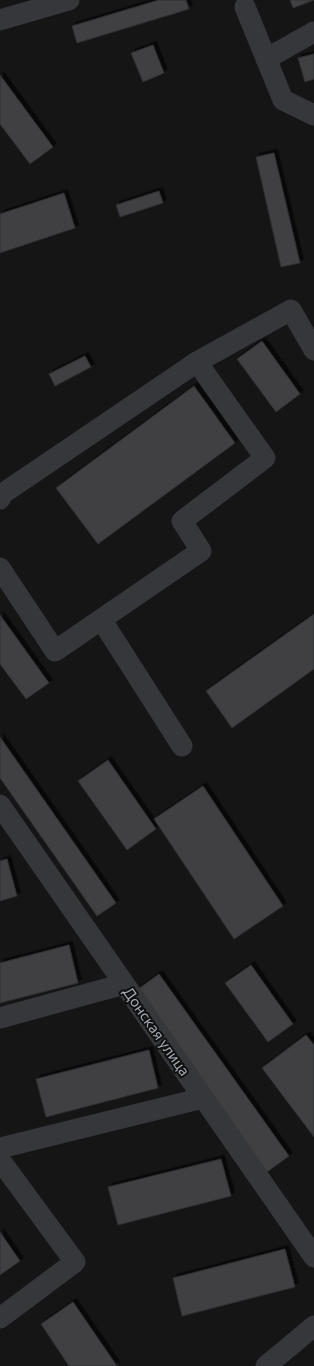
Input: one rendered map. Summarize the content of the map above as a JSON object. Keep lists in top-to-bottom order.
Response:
{
  "streets": {
    "street": ["Донская улица"]
  }
}
